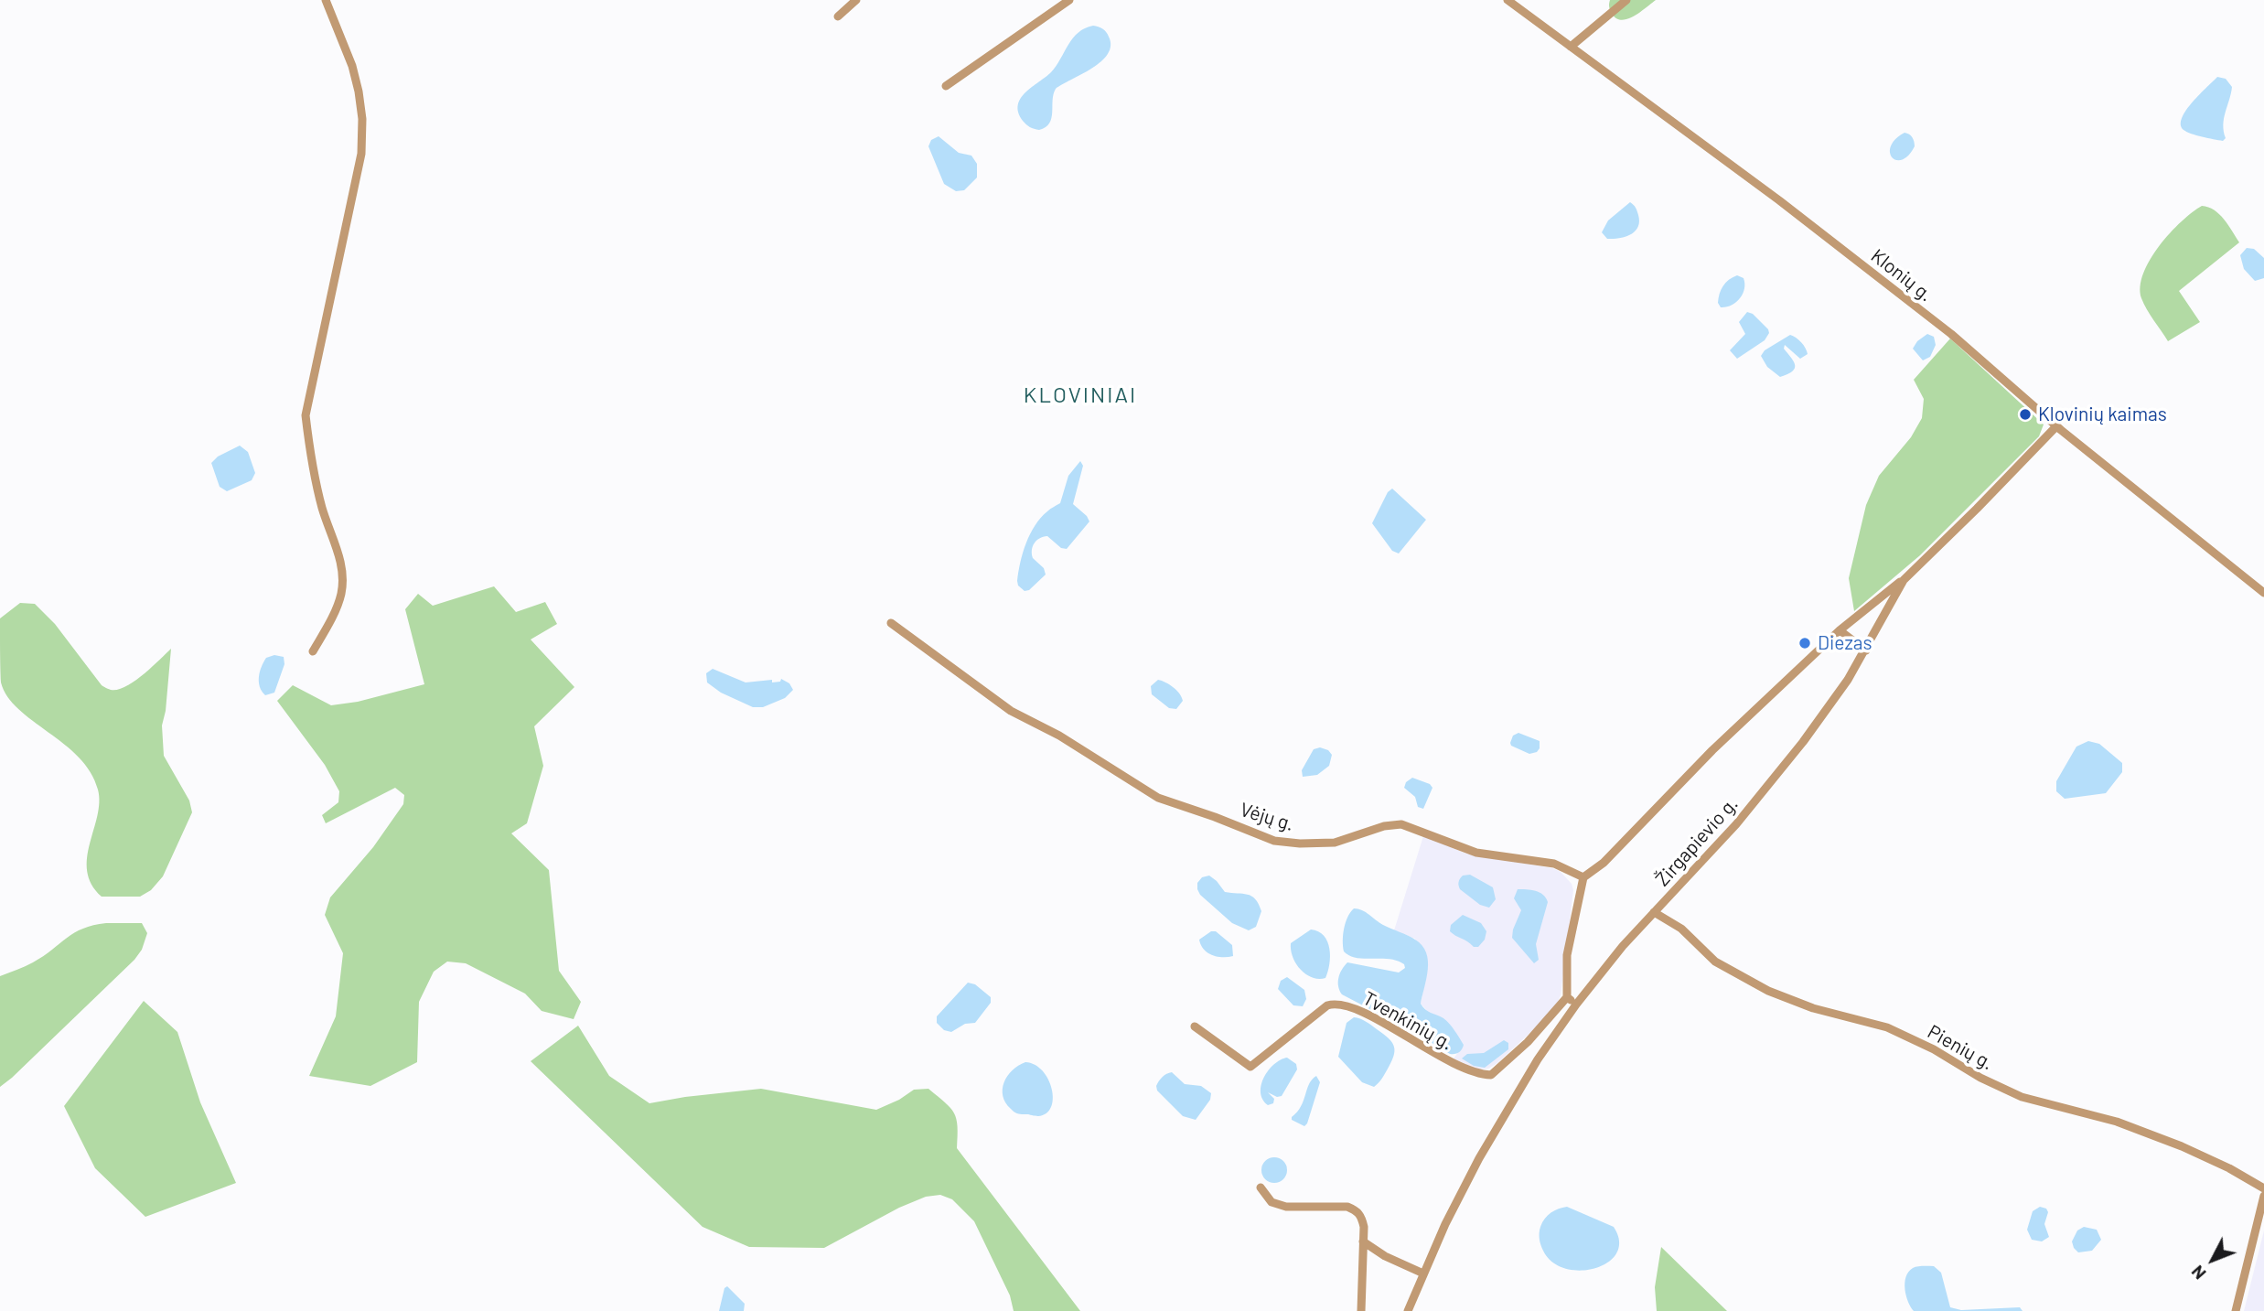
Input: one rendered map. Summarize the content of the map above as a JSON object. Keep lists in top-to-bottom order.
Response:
{
  "streets": {
    "street": [
      "Klonių g.",
      "Vėjų g.",
      "Žirgapievio g.",
      "Tvenkinių g.",
      "Pienių g."
    ]
  },
  "crossings": [
    ["Klonių g.", "Žirgapievio g."],
    ["Žirgapievio g.", "Pienių g."]
  ],
  "districts": ["KLOVINIAI"],
  "places": ["Klovinių kaimas", "Diezas"],
  "north": "bottom left"
}
